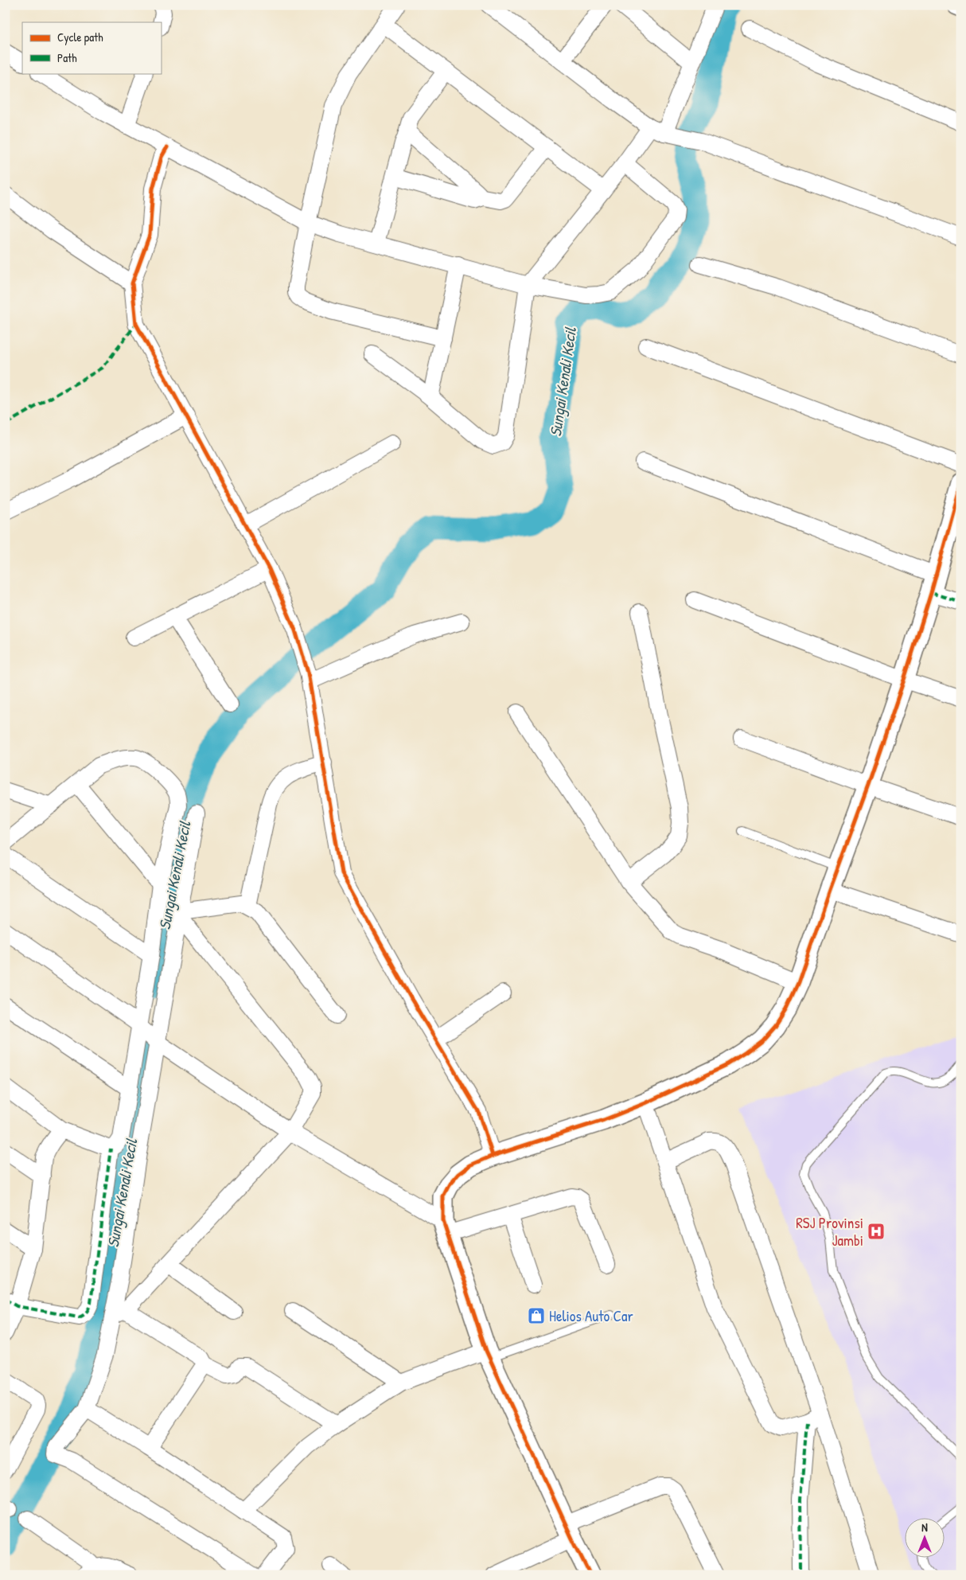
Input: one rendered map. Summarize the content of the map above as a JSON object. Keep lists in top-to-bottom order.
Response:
{
  "water": ["Sungai Kenali Kecil"],
  "places": {
    "hospital": ["RSJ Provinsi Jambi"],
    "shop": ["Helios Auto Car"]
  },
  "legend": ["Cycle path", "Path"],
  "north": "top"
}
